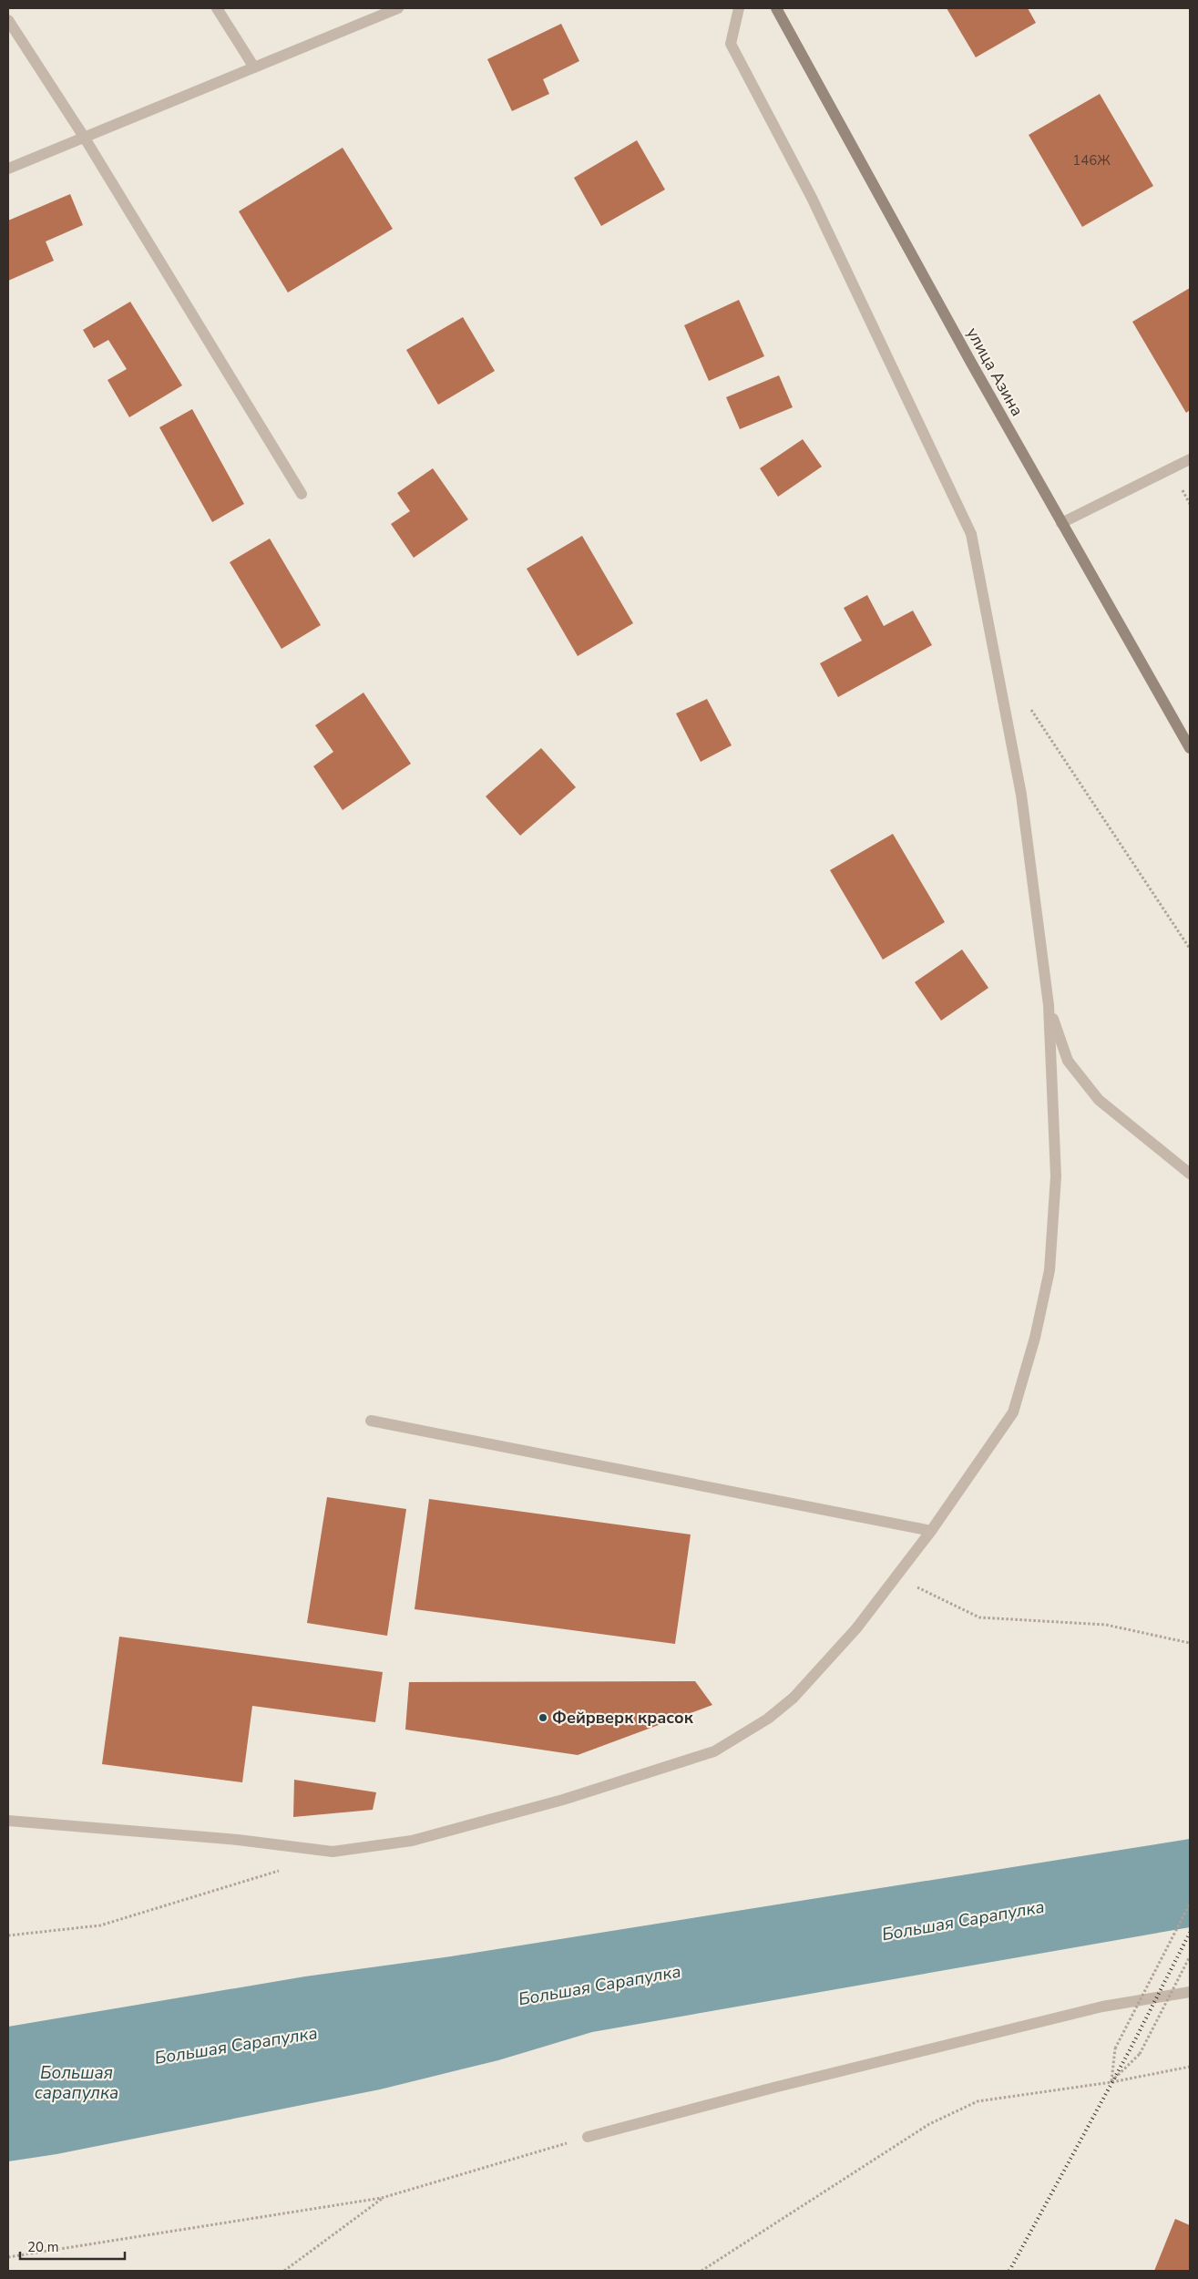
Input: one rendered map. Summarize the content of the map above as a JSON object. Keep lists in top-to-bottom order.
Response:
{
  "streets": {
    "main road": ["улица Азина"]
  },
  "water": ["Большая Сарапулка", "Большая сарапулка"],
  "places": ["Фейрверк красок"],
  "house_numbers": ["146Ж"],
  "scale_bar": "20 m"
}
